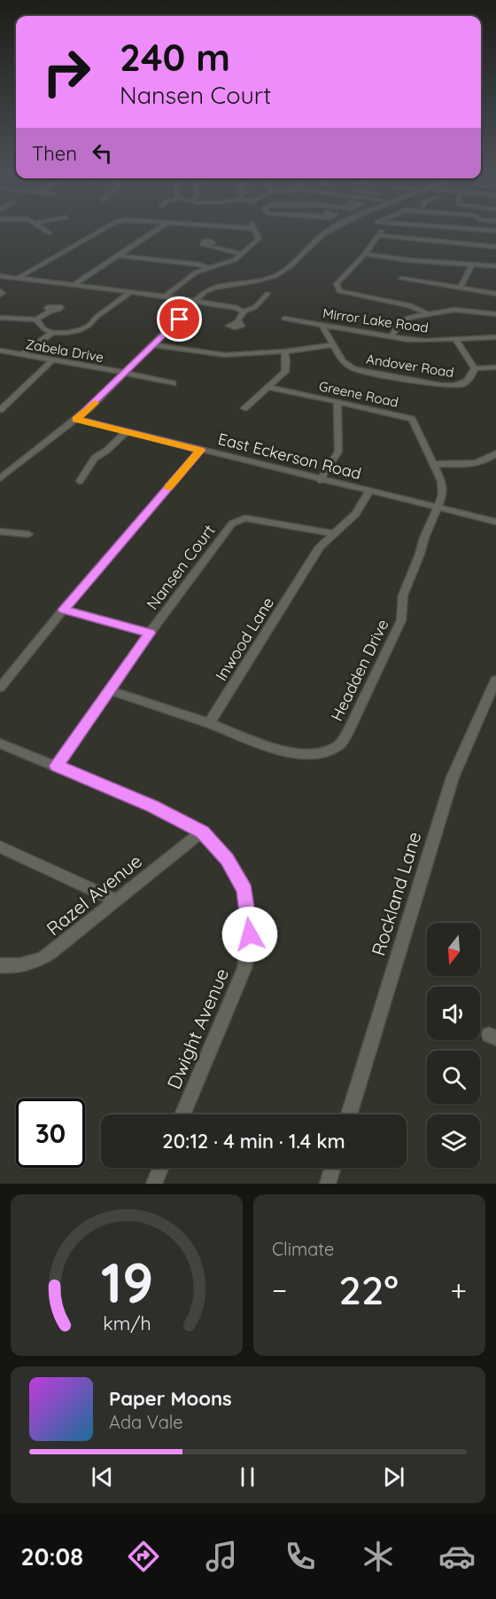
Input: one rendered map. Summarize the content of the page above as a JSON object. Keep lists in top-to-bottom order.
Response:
{
  "streets": {
    "street": [
      "Mirror Lake Road",
      "Zabela Drive",
      "Andover Road",
      "Greene Road",
      "East Eckerson Road",
      "Nansen Court",
      "Inwood Lane",
      "Headden Drive",
      "Rockland Lane",
      "Razel Avenue",
      "Dwight Avenue"
    ]
  },
  "crossings": [
    ["Mirror Lake Road", "Andover Road"],
    ["Greene Road", "East Eckerson Road"],
    ["Greene Road", "Headden Drive"],
    ["East Eckerson Road", "Inwood Lane"],
    ["East Eckerson Road", "Headden Drive"],
    ["Nansen Court", "Inwood Lane"],
    ["Nansen Court", "Dwight Avenue"],
    ["Inwood Lane", "Headden Drive"],
    ["Razel Avenue", "Dwight Avenue"]
  ],
  "north": "bottom",
  "page": {
    "turn": ["240 m", "Nansen Court"],
    "then": "Then",
    "limit": "30",
    "trip": "20:12 · 4 min · 1.4 km",
    "tile": "Climate",
    "heat": ["−", "22°", "+"],
    "song": ["Paper Moons", "Ada Vale"],
    "tabs": "20:08",
    "gauge": ["19", "km/h"]
  }
}
